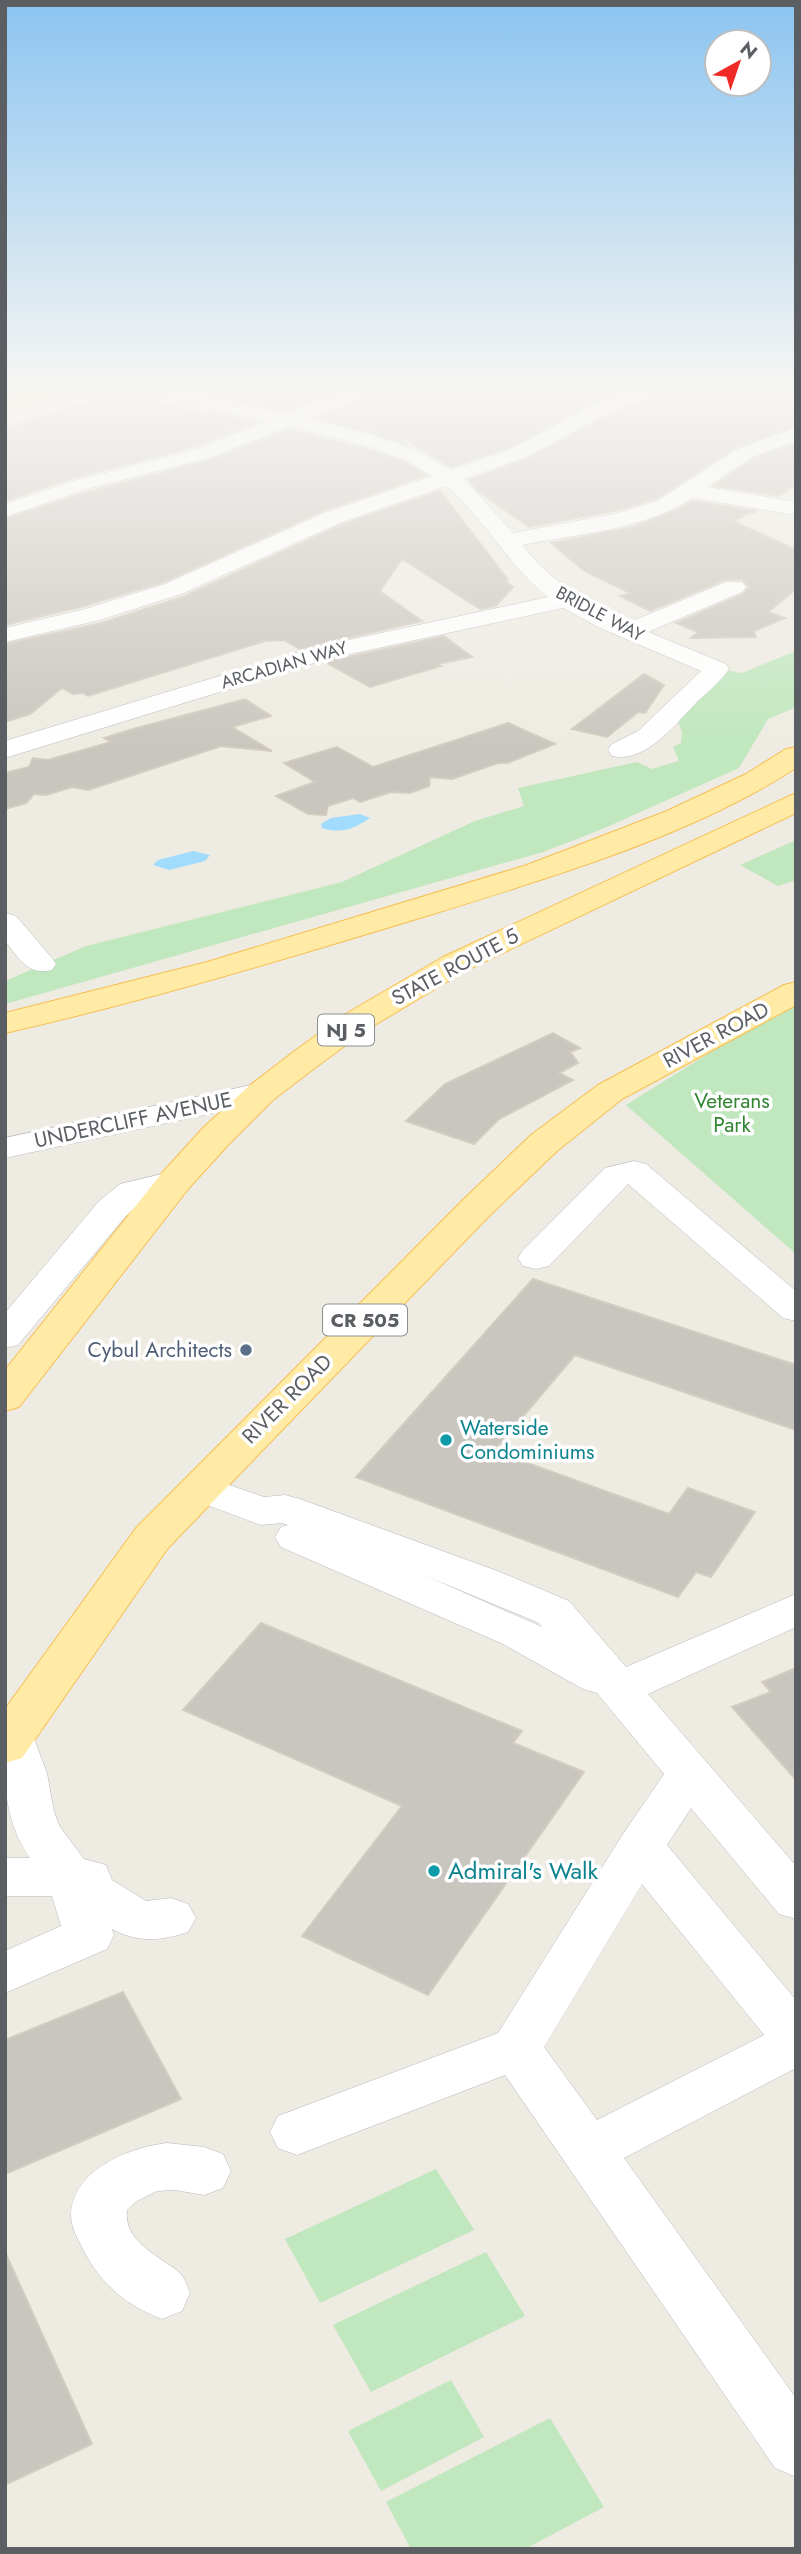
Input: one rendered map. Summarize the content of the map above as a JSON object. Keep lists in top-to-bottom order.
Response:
{
  "streets": {
    "main road": [
      "STATE ROUTE 5",
      "NJ 5",
      "RIVER ROAD",
      "CR 505"
    ],
    "street": ["BRIDLE WAY", "ARCADIAN WAY", "UNDERCLIFF AVENUE"]
  },
  "crossings": [
    ["BRIDLE WAY", "ARCADIAN WAY"],
    ["STATE ROUTE 5", "UNDERCLIFF AVENUE"]
  ],
  "parks": ["Veterans Park"],
  "places": ["Cybul Architects", "Waterside Condominiums", "Admiral's Walk"],
  "north": "top right"
}
